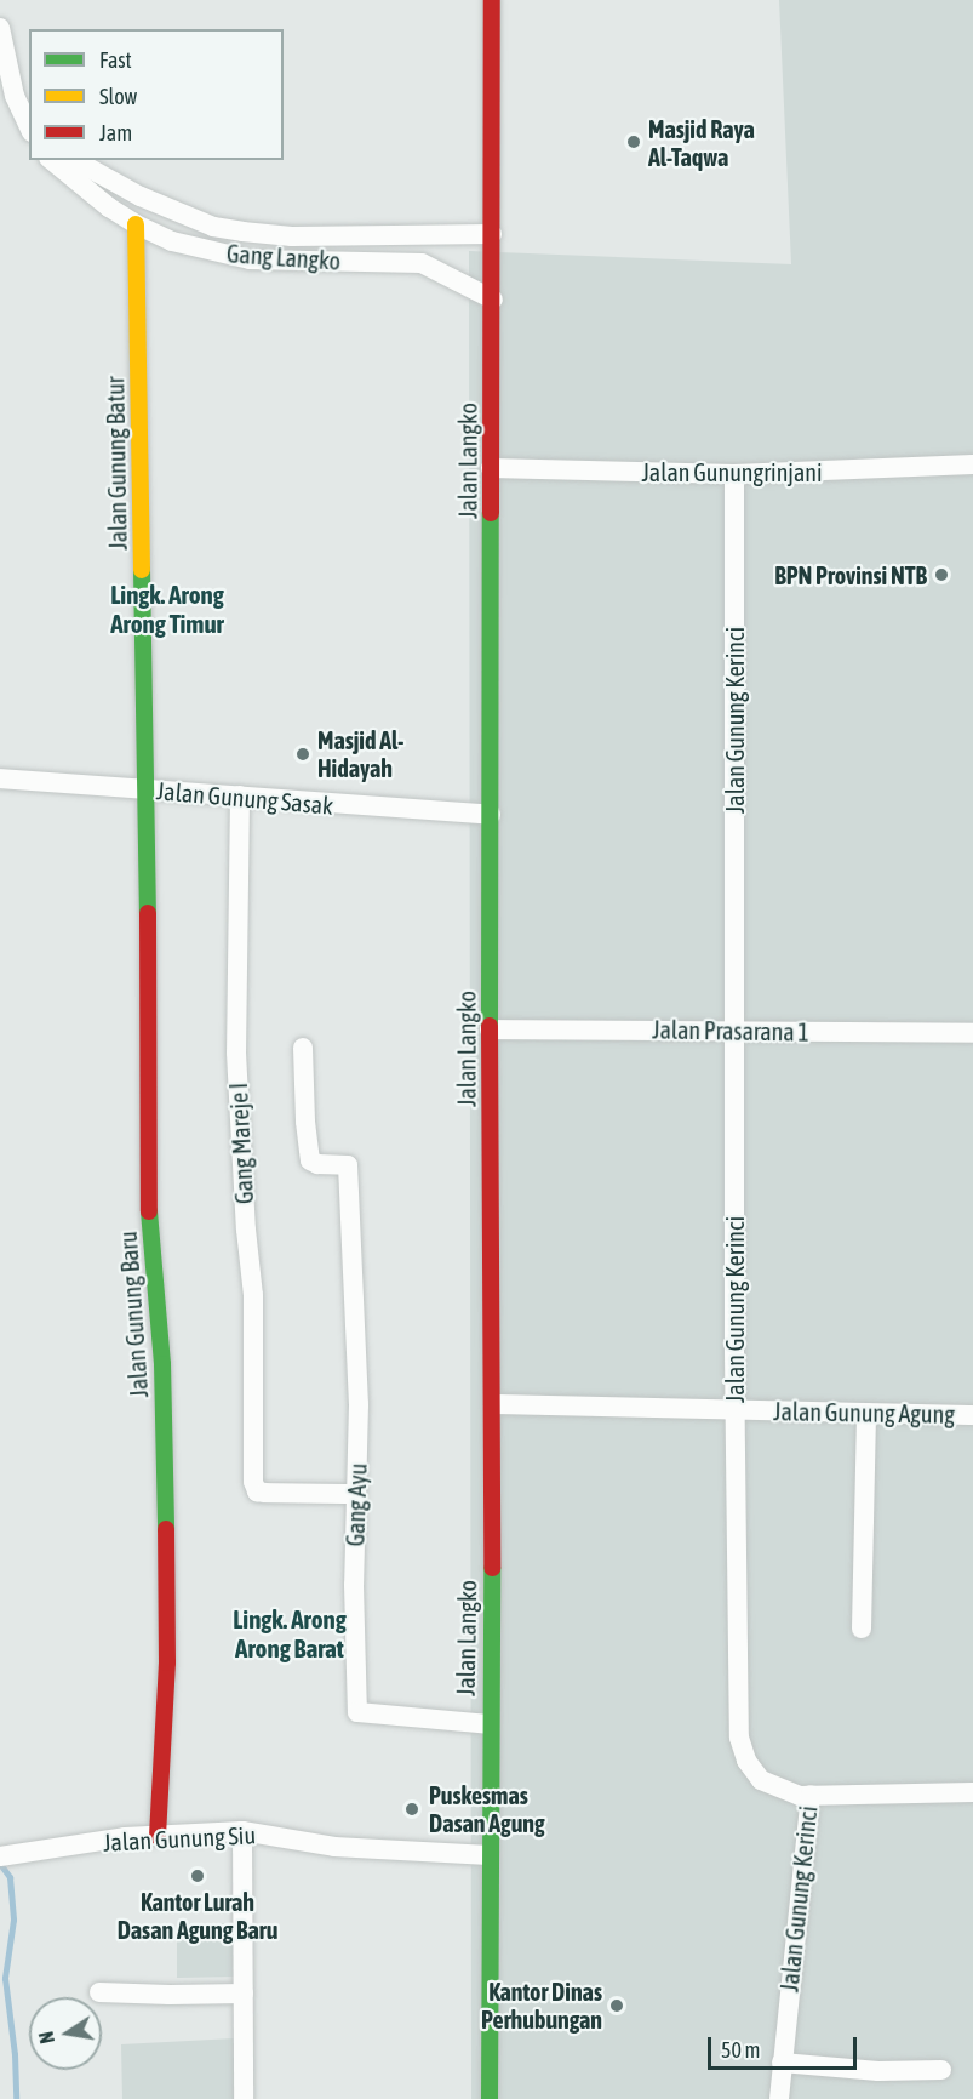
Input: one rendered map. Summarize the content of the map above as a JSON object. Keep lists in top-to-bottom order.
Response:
{
  "streets": {
    "main road": ["Jalan Langko", "Jalan Gunung Batur", "Jalan Gunung Baru"],
    "street": [
      "Gang Langko",
      "Jalan Gunungrinjani",
      "Jalan Gunung Kerinci",
      "Jalan Gunung Sasak",
      "Jalan Prasarana 1",
      "Gang Mareje I",
      "Jalan Gunung Agung",
      "Gang Ayu",
      "Jalan Gunung Siu"
    ]
  },
  "crossings": [
    ["Gang Langko", "Jalan Langko"],
    ["Gang Langko", "Jalan Gunung Batur"],
    ["Jalan Langko", "Jalan Gunungrinjani"],
    ["Jalan Langko", "Jalan Gunung Sasak"],
    ["Jalan Langko", "Jalan Prasarana 1"],
    ["Jalan Langko", "Jalan Gunung Agung"],
    ["Jalan Langko", "Gang Ayu"],
    ["Jalan Langko", "Jalan Gunung Siu"],
    ["Jalan Gunung Batur", "Jalan Gunung Sasak"],
    ["Jalan Gunung Batur", "Jalan Gunung Baru"],
    ["Jalan Gunungrinjani", "Jalan Gunung Kerinci"],
    ["Jalan Gunung Kerinci", "Jalan Prasarana 1"],
    ["Jalan Gunung Kerinci", "Jalan Gunung Agung"],
    ["Jalan Gunung Sasak", "Gang Mareje I"],
    ["Jalan Gunung Sasak", "Jalan Gunung Baru"],
    ["Gang Mareje I", "Gang Ayu"],
    ["Jalan Gunung Baru", "Jalan Gunung Siu"]
  ],
  "districts": ["Lingk. Arong Arong Timur", "Lingk. Arong Arong Barat"],
  "places": [
    "Masjid Raya Al-Taqwa",
    "BPN Provinsi NTB",
    "Masjid Al- Hidayah",
    "Puskesmas Dasan Agung",
    "Kantor Lurah Dasan Agung Baru",
    "Kantor Dinas Perhubungan"
  ],
  "legend": ["Fast", "Slow", "Jam"],
  "scale_bar": "50 m",
  "north": "left"
}
